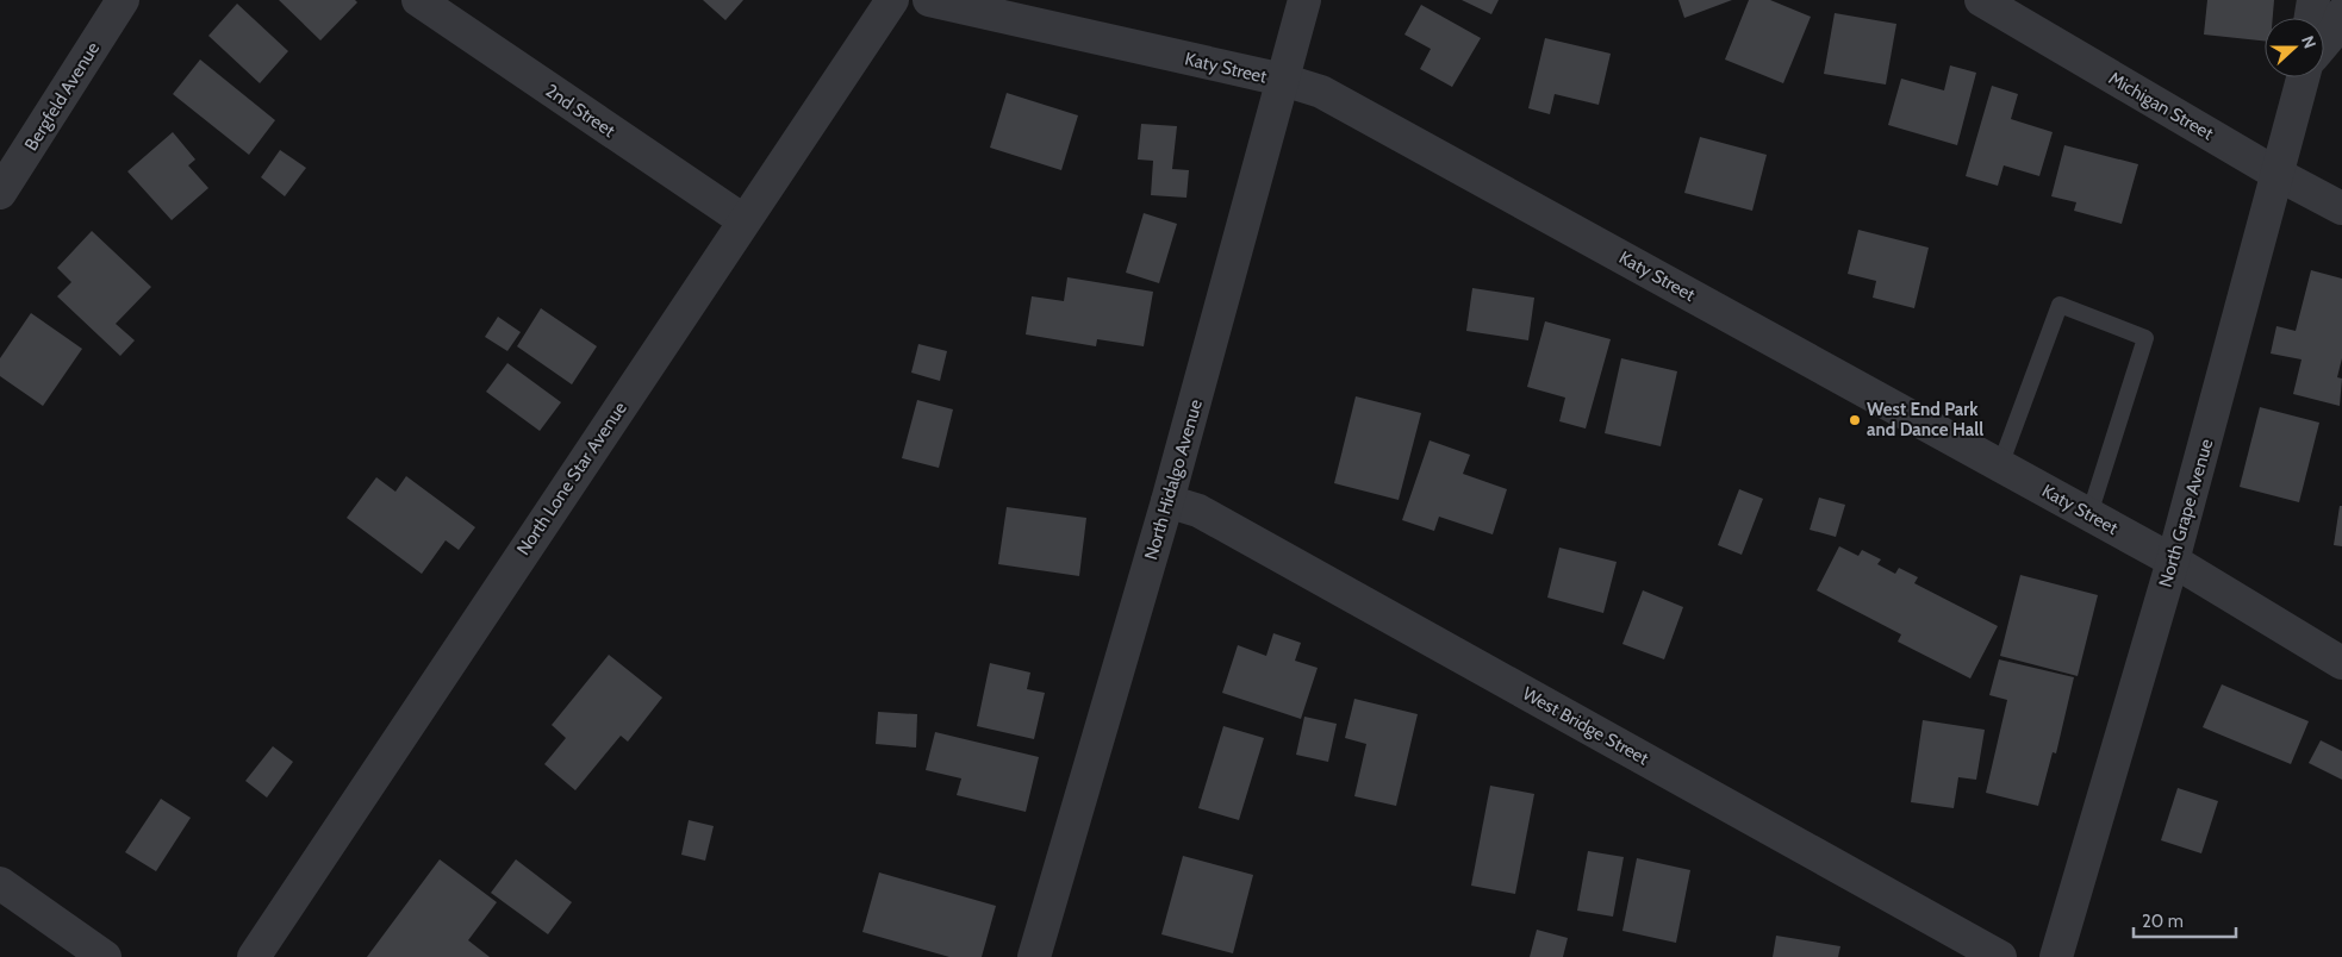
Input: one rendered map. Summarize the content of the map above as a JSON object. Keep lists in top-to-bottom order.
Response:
{
  "streets": {
    "street": [
      "Katy Street",
      "Bergfeld Avenue",
      "Michigan Street",
      "2nd Street",
      "North Lone Star Avenue",
      "North Hidalgo Avenue",
      "North Grape Avenue",
      "West Bridge Street"
    ]
  },
  "crossings": [
    ["Katy Street", "North Hidalgo Avenue"],
    ["Katy Street", "North Grape Avenue"],
    ["Michigan Street", "North Grape Avenue"],
    ["2nd Street", "North Lone Star Avenue"],
    ["North Hidalgo Avenue", "West Bridge Street"]
  ],
  "places": ["West End Park and Dance Hall"],
  "scale_bar": "20 m",
  "north": "right"
}
